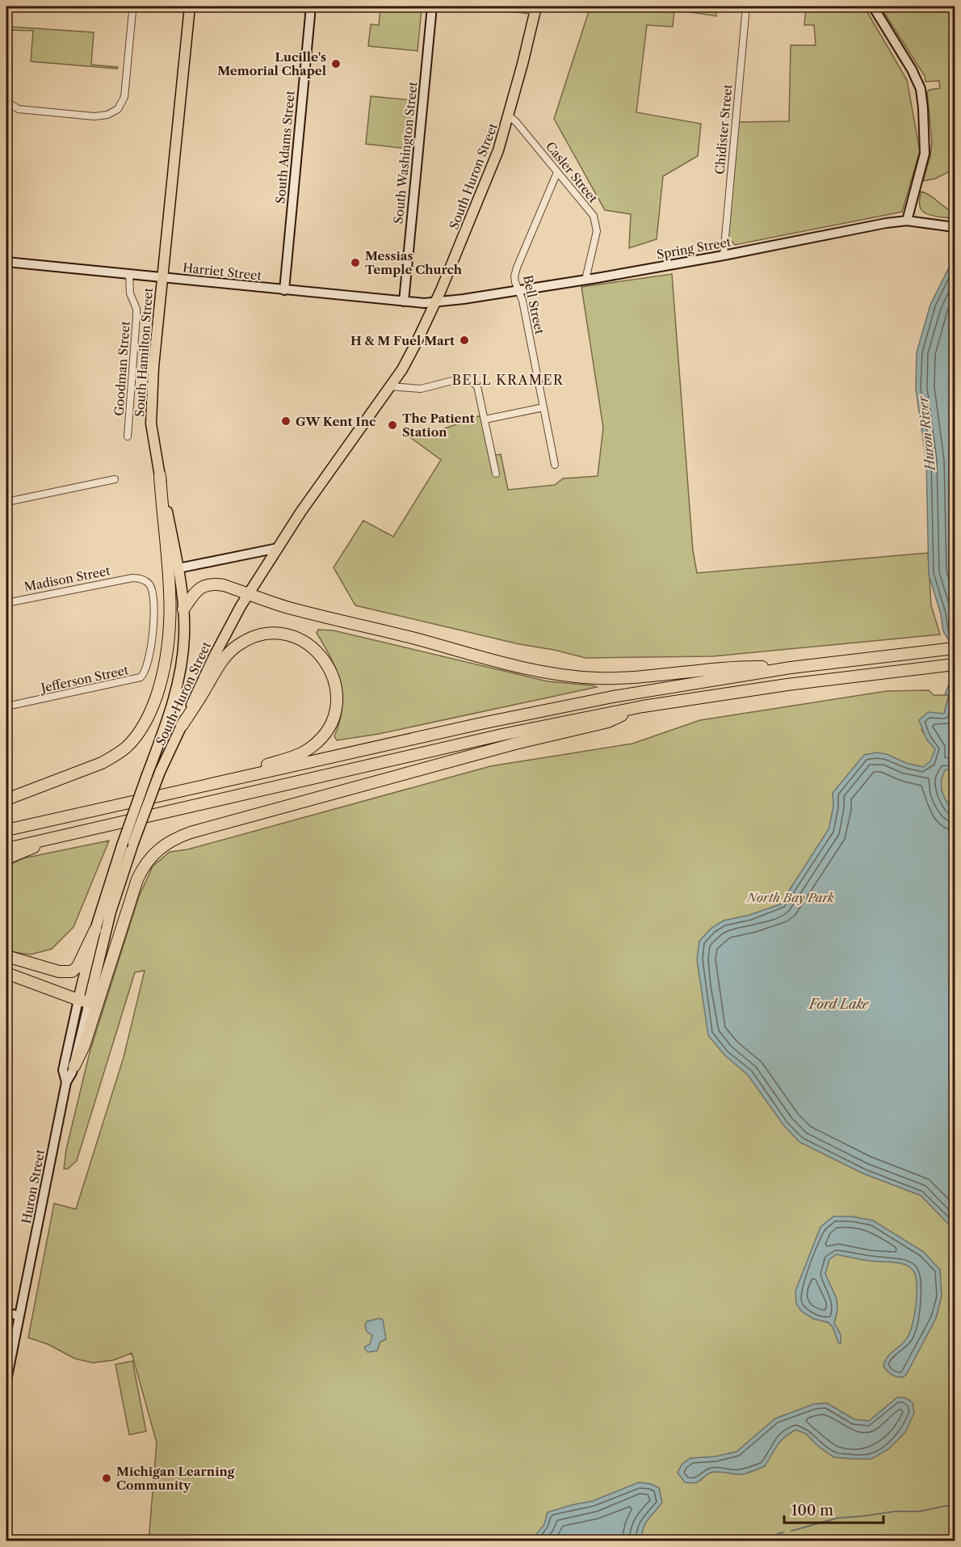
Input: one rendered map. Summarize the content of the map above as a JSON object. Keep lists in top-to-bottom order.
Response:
{
  "streets": {
    "main road": [
      "South Adams Street",
      "South Washington Street",
      "South Huron Street",
      "Spring Street",
      "Harriet Street",
      "South Hamilton Street",
      "Huron Street"
    ],
    "street": [
      "Chidister Street",
      "Casler Street",
      "Bell Street",
      "Goodman Street",
      "Madison Street",
      "Jefferson Street"
    ]
  },
  "crossings": [
    ["Chidister Street", "Spring Street"],
    ["South Adams Street", "Harriet Street"],
    ["South Washington Street", "Harriet Street"],
    ["Casler Street", "South Huron Street"],
    ["Casler Street", "Spring Street"],
    ["Casler Street", "Bell Street"],
    ["South Huron Street", "Spring Street"],
    ["South Huron Street", "Harriet Street"],
    ["South Huron Street", "South Hamilton Street"],
    ["South Huron Street", "Huron Street"],
    ["Spring Street", "Harriet Street"],
    ["Spring Street", "Bell Street"],
    ["Harriet Street", "South Hamilton Street"],
    ["Harriet Street", "Goodman Street"],
    ["Madison Street", "Jefferson Street"]
  ],
  "districts": ["BELL KRAMER"],
  "water": ["Huron River", "Ford Lake"],
  "parks": ["North Bay Park"],
  "places": [
    "Lucille's Memorial Chapel",
    "Messias Temple Church",
    "H & M Fuel Mart",
    "GW Kent Inc",
    "The Patient Station",
    "Michigan Learning Community"
  ],
  "scale_bar": "100 m"
}
